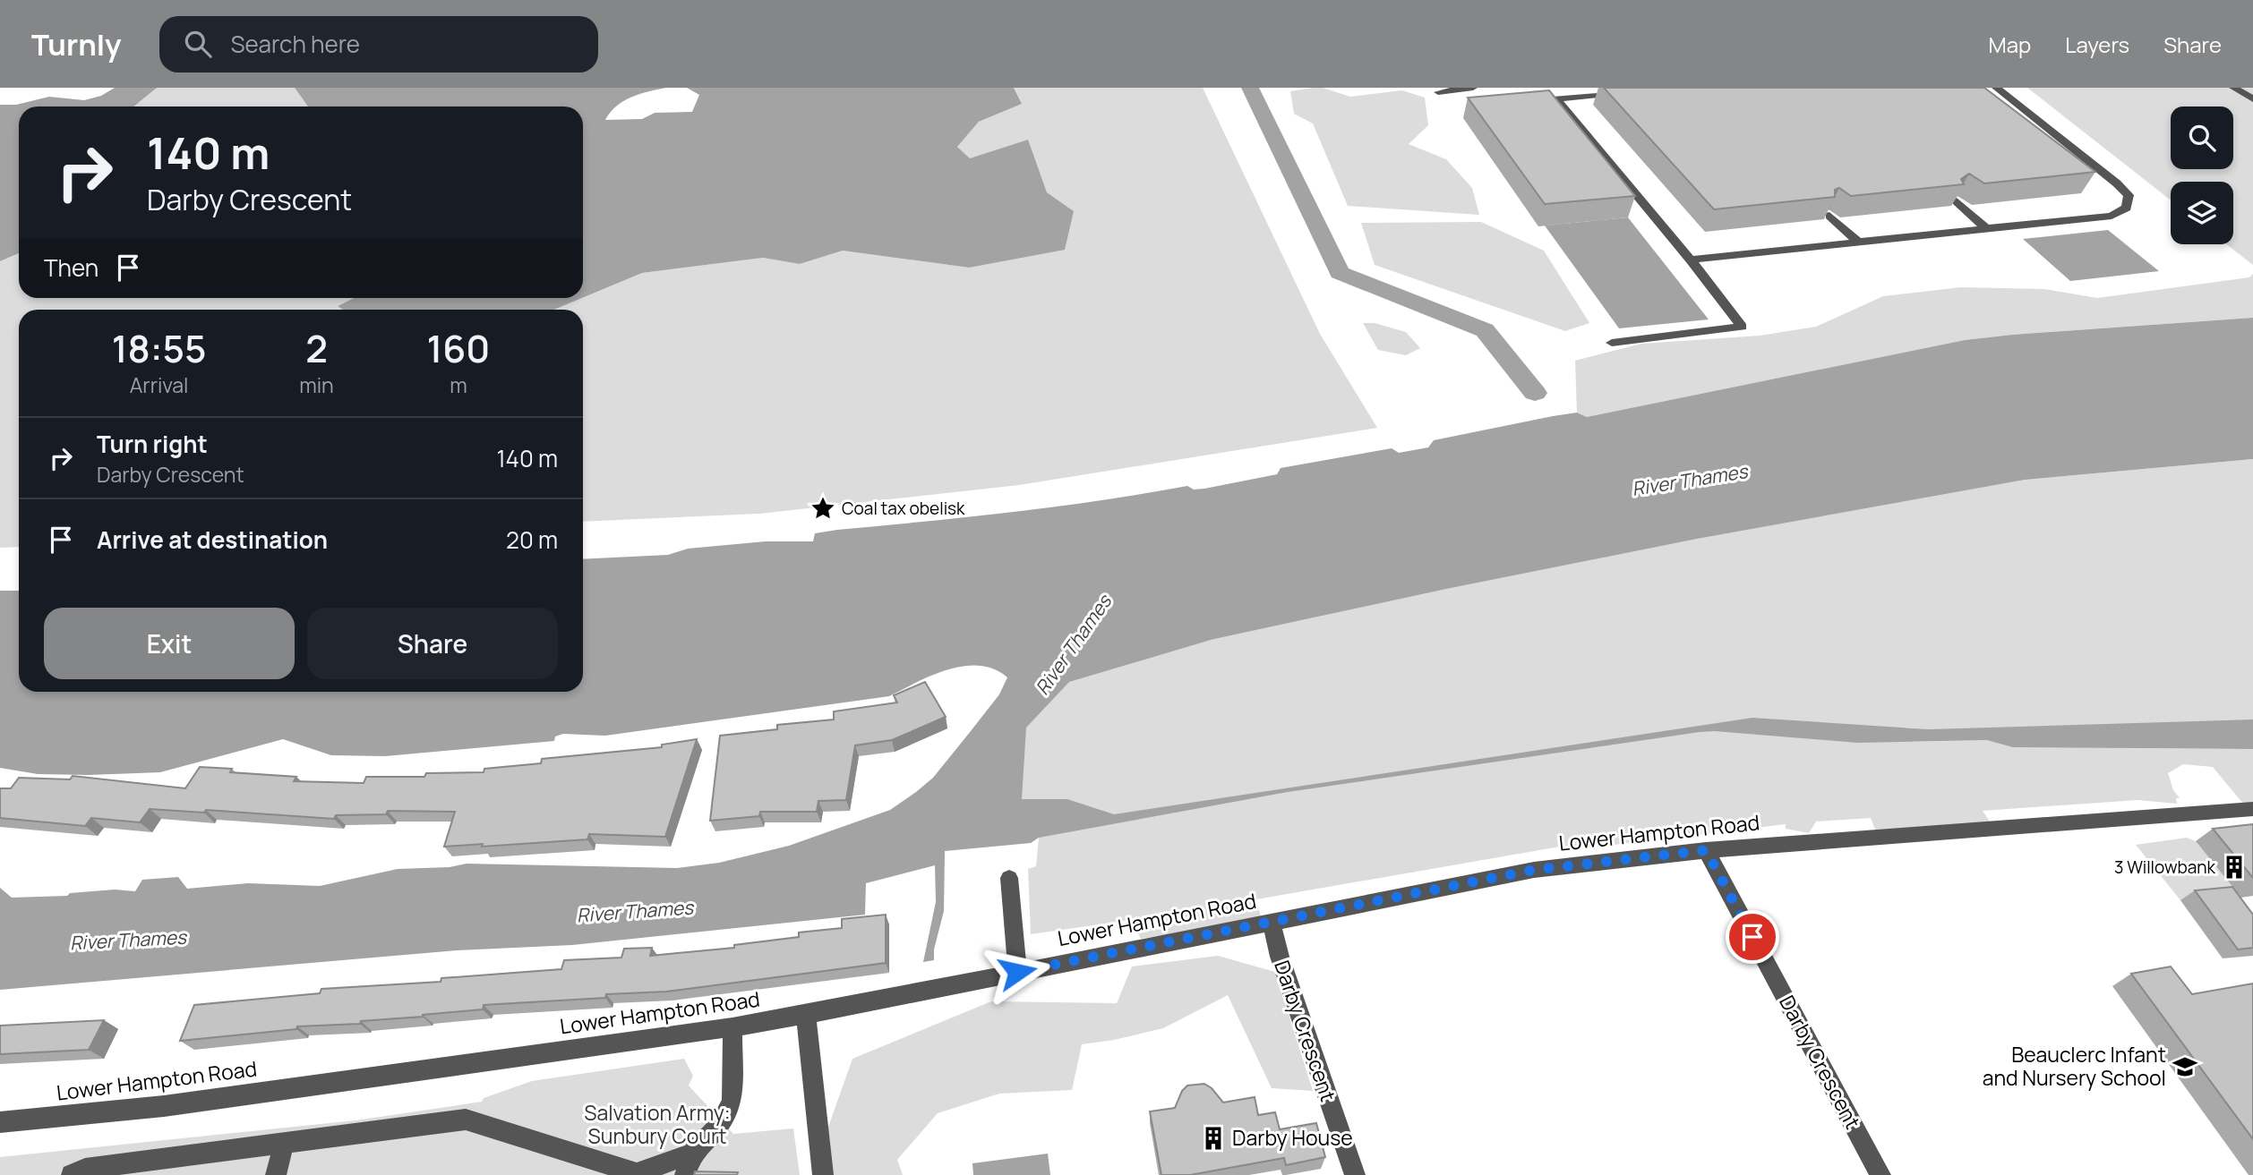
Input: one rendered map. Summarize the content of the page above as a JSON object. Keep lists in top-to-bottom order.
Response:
{
  "streets": {
    "street": ["Lower Hampton Road", "Darby Crescent"]
  },
  "crossings": [
    ["Lower Hampton Road", "Darby Crescent"]
  ],
  "water": ["River Thames"],
  "parks": ["Salvation Army: Sunbury Court"],
  "places": {
    "place": ["Coal tax obelisk"],
    "building": ["3 Willowbank", "Darby House"],
    "school or university": ["Beauclerc Infant and Nursery School"]
  },
  "page": {
    "header": "Turnly",
    "search": "Search here",
    "nav": ["Map", "Layers", "Share"],
    "turn": ["140 m", "Darby Crescent"],
    "then": "Then",
    "eta": [
      "18:55",
      "Arrival",
      "2",
      "min",
      "160",
      "m"
    ],
    "list": [
      {
        "name": "Turn right",
        "note": "Darby Crescent",
        "value": "140 m"
      },
      {
        "name": "Arrive at destination",
        "value": "20 m"
      }
    ],
    "buttons": ["Exit", "Share"]
  }
}
